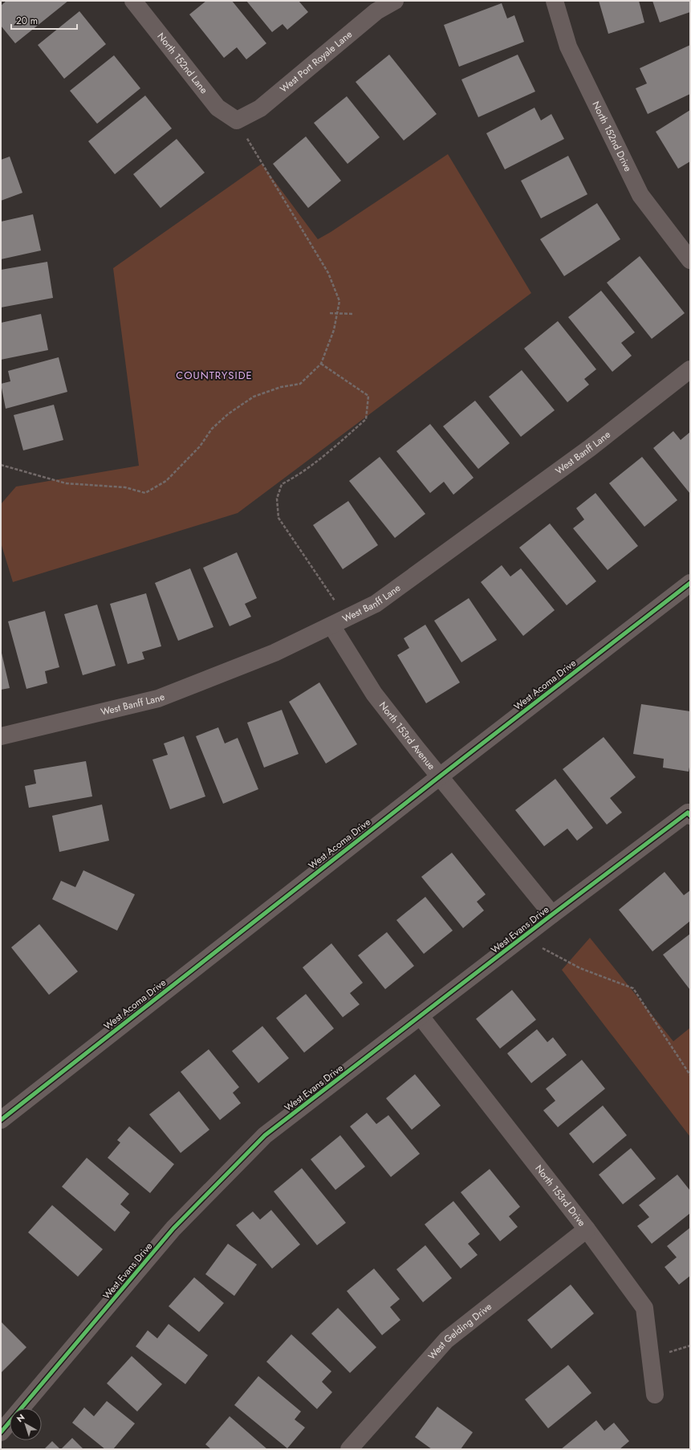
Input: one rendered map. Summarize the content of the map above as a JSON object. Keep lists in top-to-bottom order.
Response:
{
  "streets": {
    "street": [
      "West Port Royale Lane",
      "North 152nd Lane",
      "North 152nd Drive",
      "West Banff Lane",
      "West Acoma Drive",
      "North 153rd Avenue",
      "West Evans Drive",
      "North 153rd Drive",
      "West Gelding Drive"
    ]
  },
  "crossings": [
    ["West Port Royale Lane", "North 152nd Lane"],
    ["West Banff Lane", "North 153rd Avenue"],
    ["West Acoma Drive", "North 153rd Avenue"],
    ["North 153rd Avenue", "West Evans Drive"],
    ["West Evans Drive", "North 153rd Drive"],
    ["North 153rd Drive", "West Gelding Drive"]
  ],
  "districts": ["COUNTRYSIDE"],
  "scale_bar": "20 m",
  "north": "top left"
}
